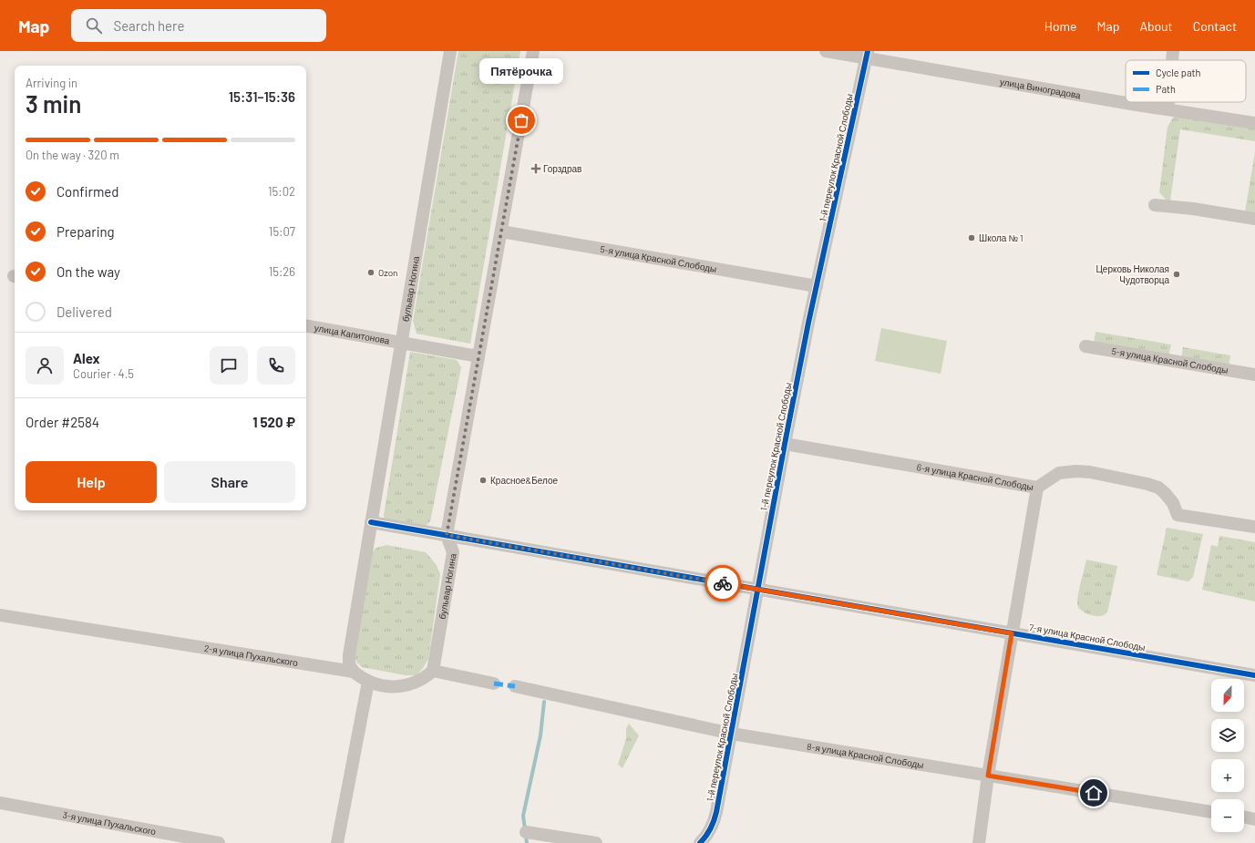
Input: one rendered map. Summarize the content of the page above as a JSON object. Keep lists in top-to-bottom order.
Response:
{
  "streets": {
    "street": [
      "улица Виноградова",
      "1-й переулок Красной Слободы",
      "5-я улица Красной Слободы",
      "бульвар Ногина",
      "улица Капитонова",
      "6-я улица Красной Слободы",
      "7-я улица Красной Слободы",
      "2-я улица Пухальского",
      "8-я улица Красной Слободы",
      "3-я улица Пухальского"
    ]
  },
  "crossings": [
    ["улица Виноградова", "1-й переулок Красной Слободы"],
    ["1-й переулок Красной Слободы", "5-я улица Красной Слободы"],
    ["1-й переулок Красной Слободы", "6-я улица Красной Слободы"],
    ["1-й переулок Красной Слободы", "7-я улица Красной Слободы"],
    ["1-й переулок Красной Слободы", "8-я улица Красной Слободы"],
    ["бульвар Ногина", "улица Капитонова"],
    ["бульвар Ногина", "7-я улица Красной Слободы"],
    ["бульвар Ногина", "2-я улица Пухальского"]
  ],
  "places": {
    "other": [
      "Пятёрочка",
      "Школа № 1",
      "Ozon",
      "Церковь Николая Чудотворца",
      "Красное&Белое"
    ],
    "health": ["Горздрав"]
  },
  "legend": ["Cycle path", "Path"],
  "north": "bottom",
  "page": {
    "header": "Map",
    "search": "Search here",
    "nav": [
      "Home",
      "Map",
      "About",
      "Contact"
    ],
    "bubble": "Пятёрочка",
    "heading": ["3 min", "Arriving in", "15:31–15:36"],
    "panel": [
      "Alex",
      "Courier · 4.5",
      "Order #2584",
      "1 520 ₽"
    ],
    "bar": "On the way · 320 m",
    "list": [
      ["Confirmed", "15:02"],
      ["Preparing", "15:07"],
      ["On the way", "15:26"],
      "Delivered"
    ],
    "buttons": ["Help", "Share"],
    "map_buttons": ["+", "−"]
  }
}
